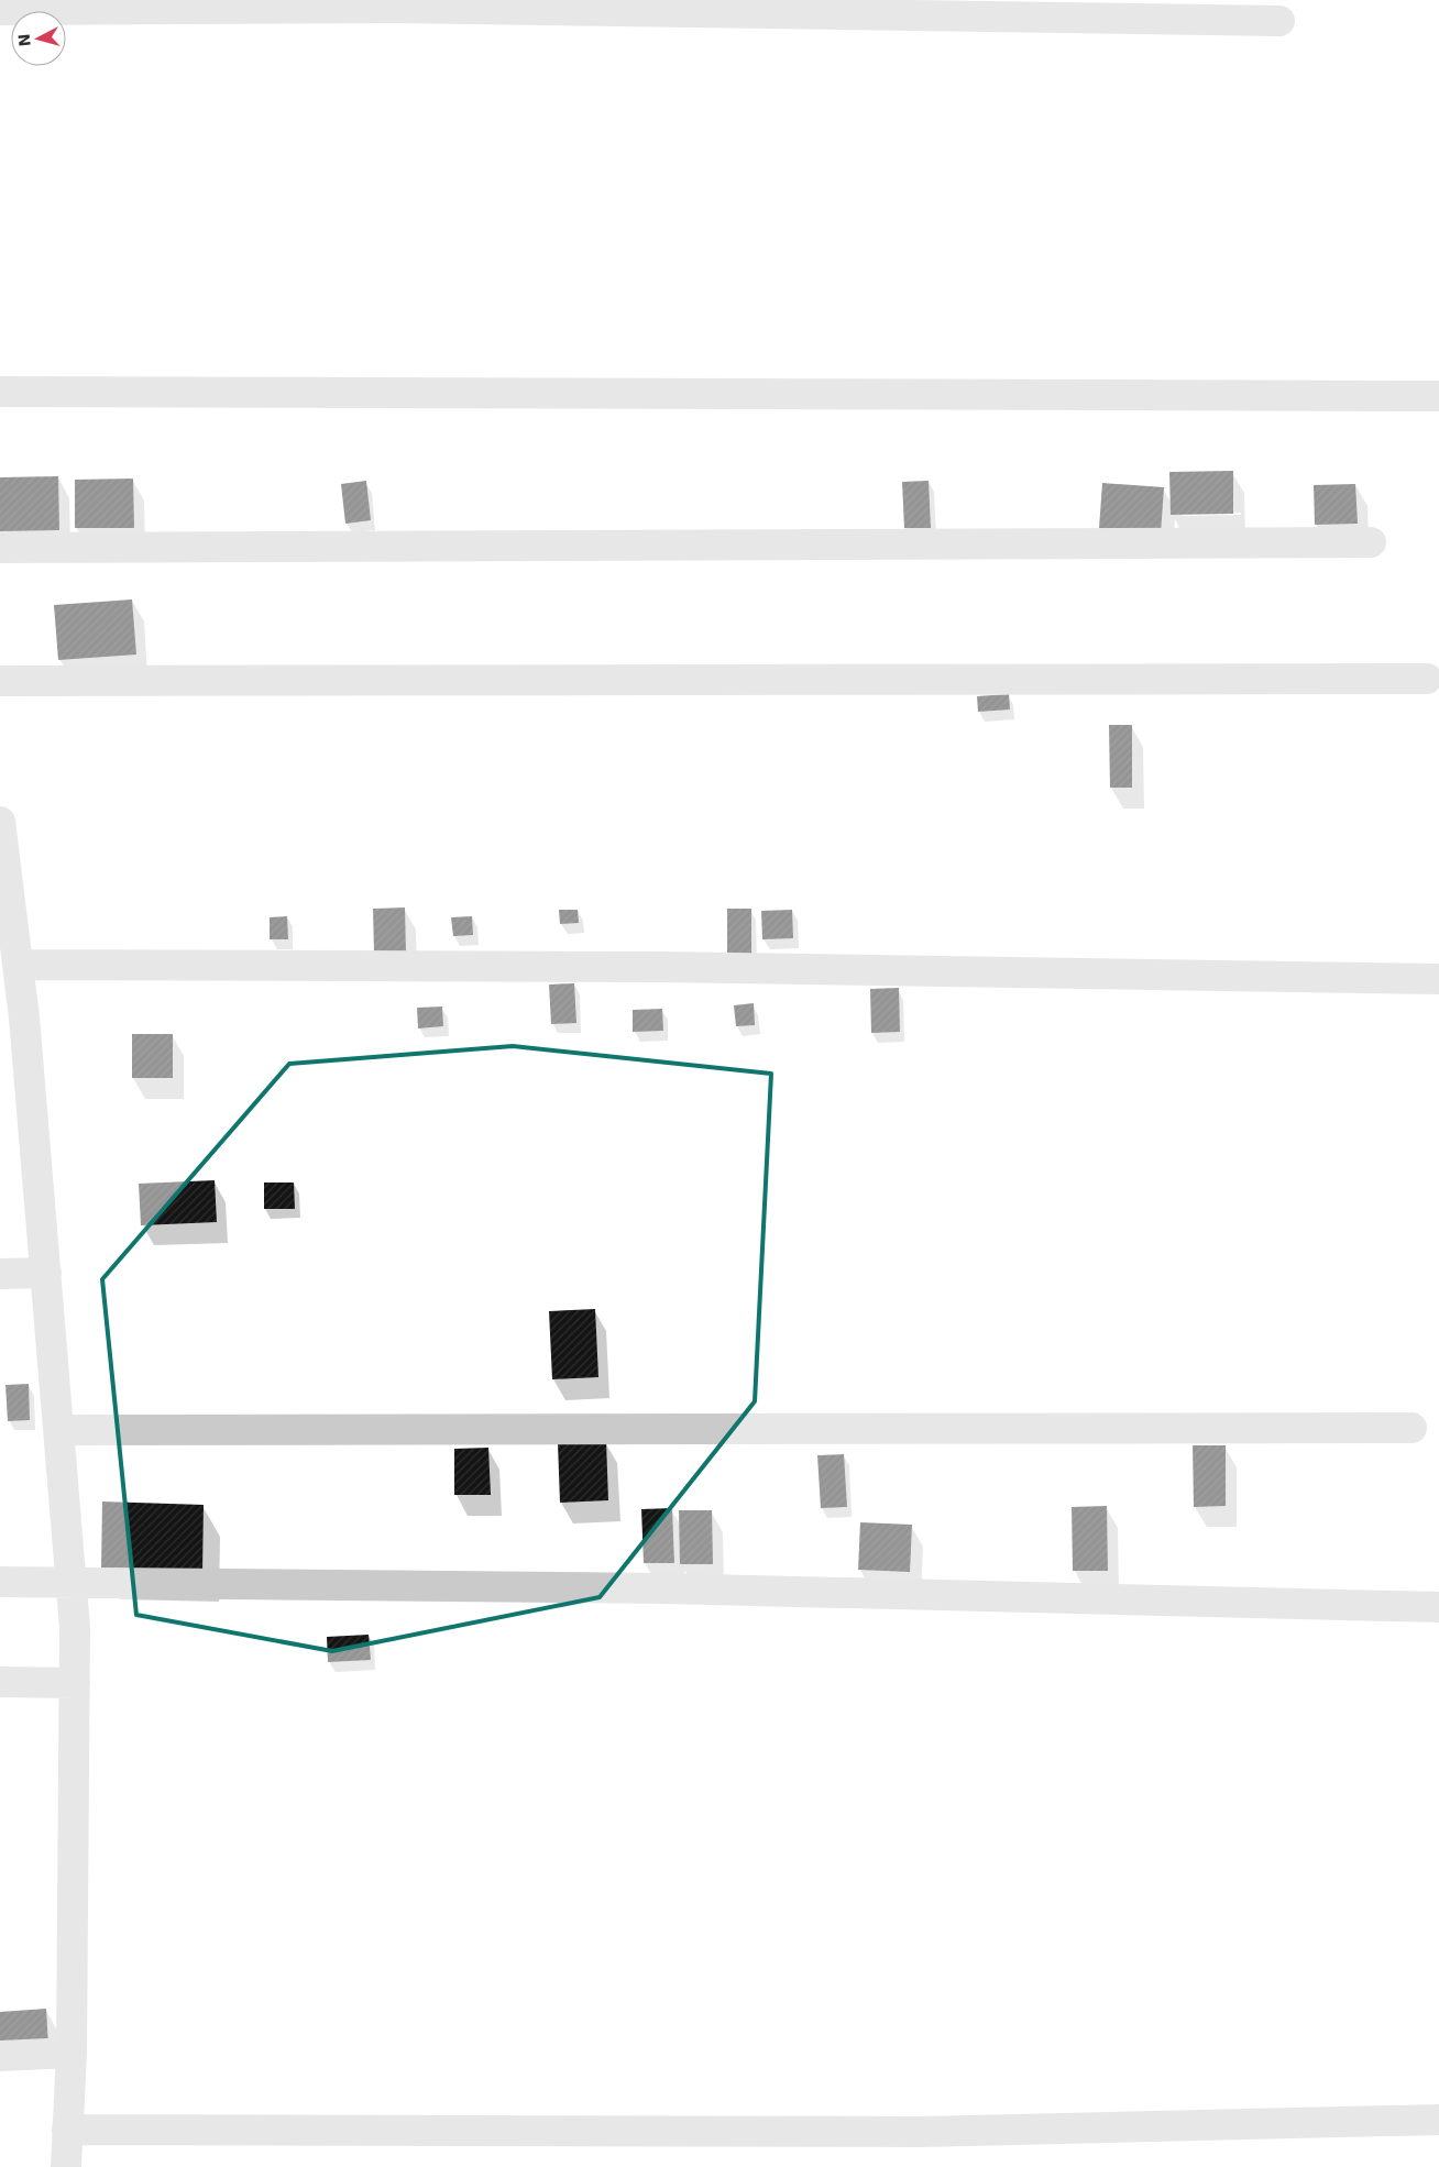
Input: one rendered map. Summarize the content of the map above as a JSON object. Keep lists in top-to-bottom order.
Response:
{
  "north": "left"
}
